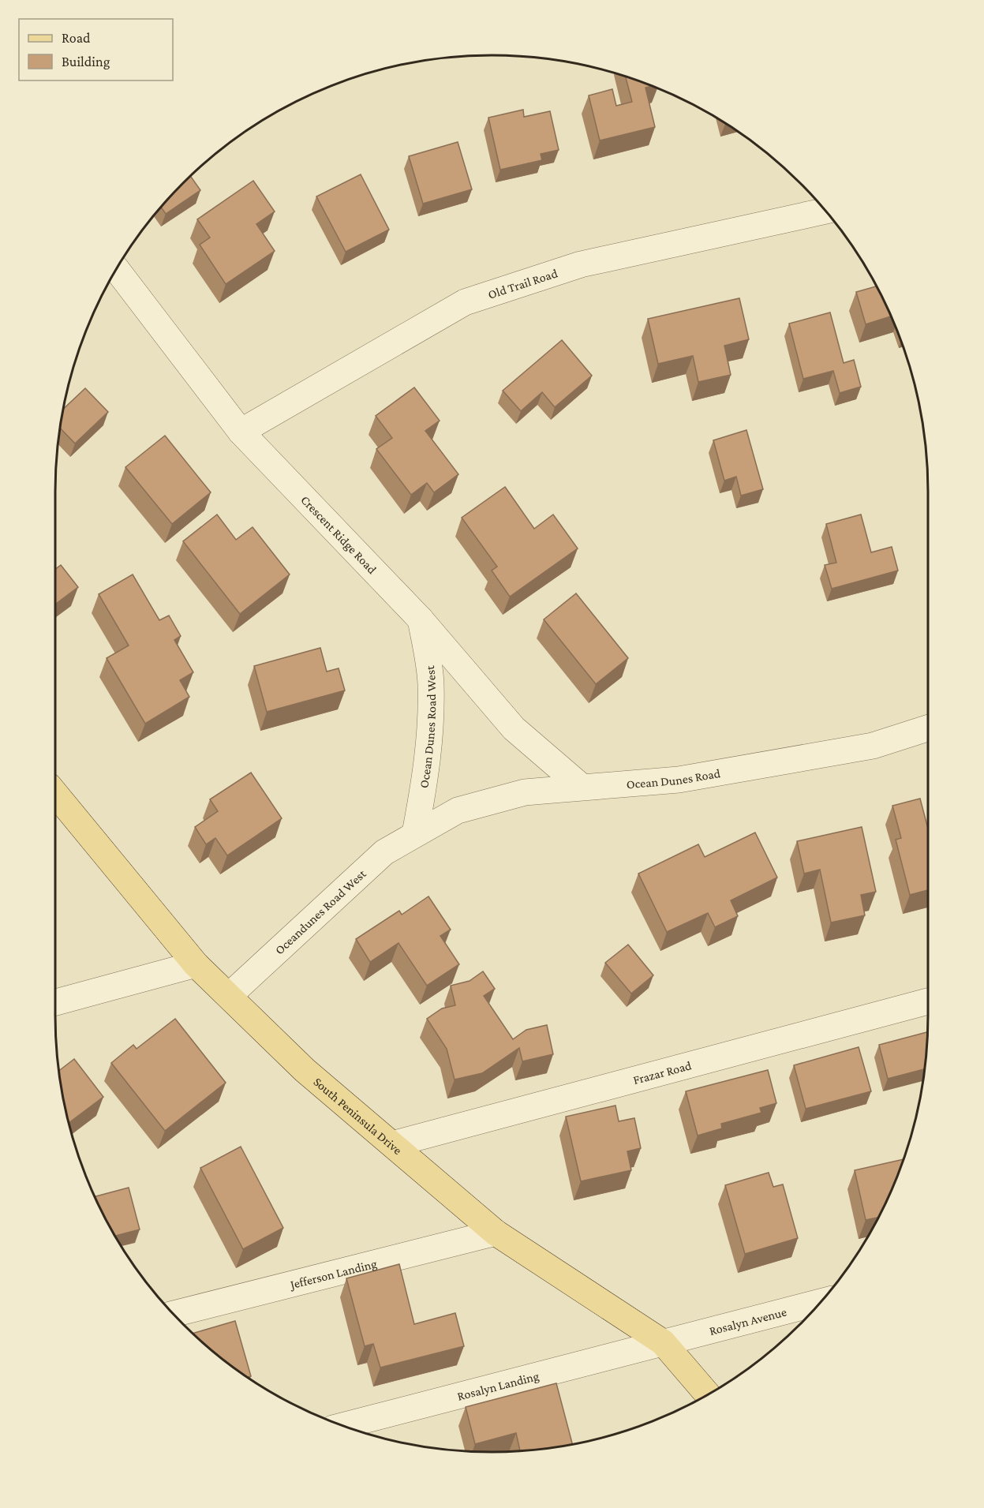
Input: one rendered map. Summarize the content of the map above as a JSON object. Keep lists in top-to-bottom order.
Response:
{
  "streets": {
    "main road": ["South Peninsula Drive"],
    "street": [
      "Old Trail Road",
      "Crescent Ridge Road",
      "Ocean Dunes Road West",
      "Ocean Dunes Road",
      "Oceandunes Road West",
      "Frazar Road",
      "Jefferson Landing",
      "Rosalyn Avenue",
      "Rosalyn Landing"
    ]
  },
  "crossings": [
    ["Old Trail Road", "Crescent Ridge Road"],
    ["Crescent Ridge Road", "Ocean Dunes Road West"],
    ["Crescent Ridge Road", "Ocean Dunes Road"],
    ["Ocean Dunes Road West", "Ocean Dunes Road"],
    ["Ocean Dunes Road West", "Oceandunes Road West"],
    ["Ocean Dunes Road", "Oceandunes Road West"],
    ["Oceandunes Road West", "South Peninsula Drive"],
    ["Frazar Road", "South Peninsula Drive"],
    ["South Peninsula Drive", "Jefferson Landing"],
    ["South Peninsula Drive", "Rosalyn Avenue"],
    ["South Peninsula Drive", "Rosalyn Landing"],
    ["Rosalyn Avenue", "Rosalyn Landing"]
  ],
  "legend": ["Road", "Building"]
}
